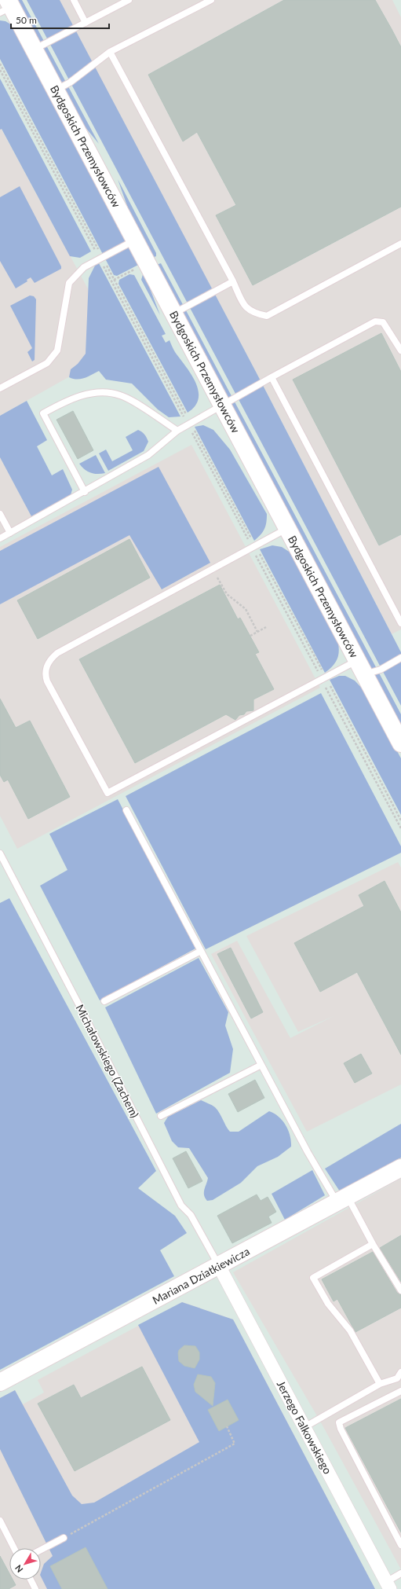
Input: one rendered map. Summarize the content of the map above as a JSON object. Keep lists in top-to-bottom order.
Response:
{
  "streets": {
    "street": ["Bydgoskich Przemysłowców", "Mariana Dziatkiewicza", "Jerzego Falkowskiego"],
    "lane": ["Michałowskiego (Zachem)"]
  },
  "crossings": [
    ["Michałowskiego (Zachem)", "Mariana Dziatkiewicza"],
    ["Michałowskiego (Zachem)", "Jerzego Falkowskiego"],
    ["Mariana Dziatkiewicza", "Jerzego Falkowskiego"]
  ],
  "scale_bar": "50 m",
  "north": "bottom left"
}
